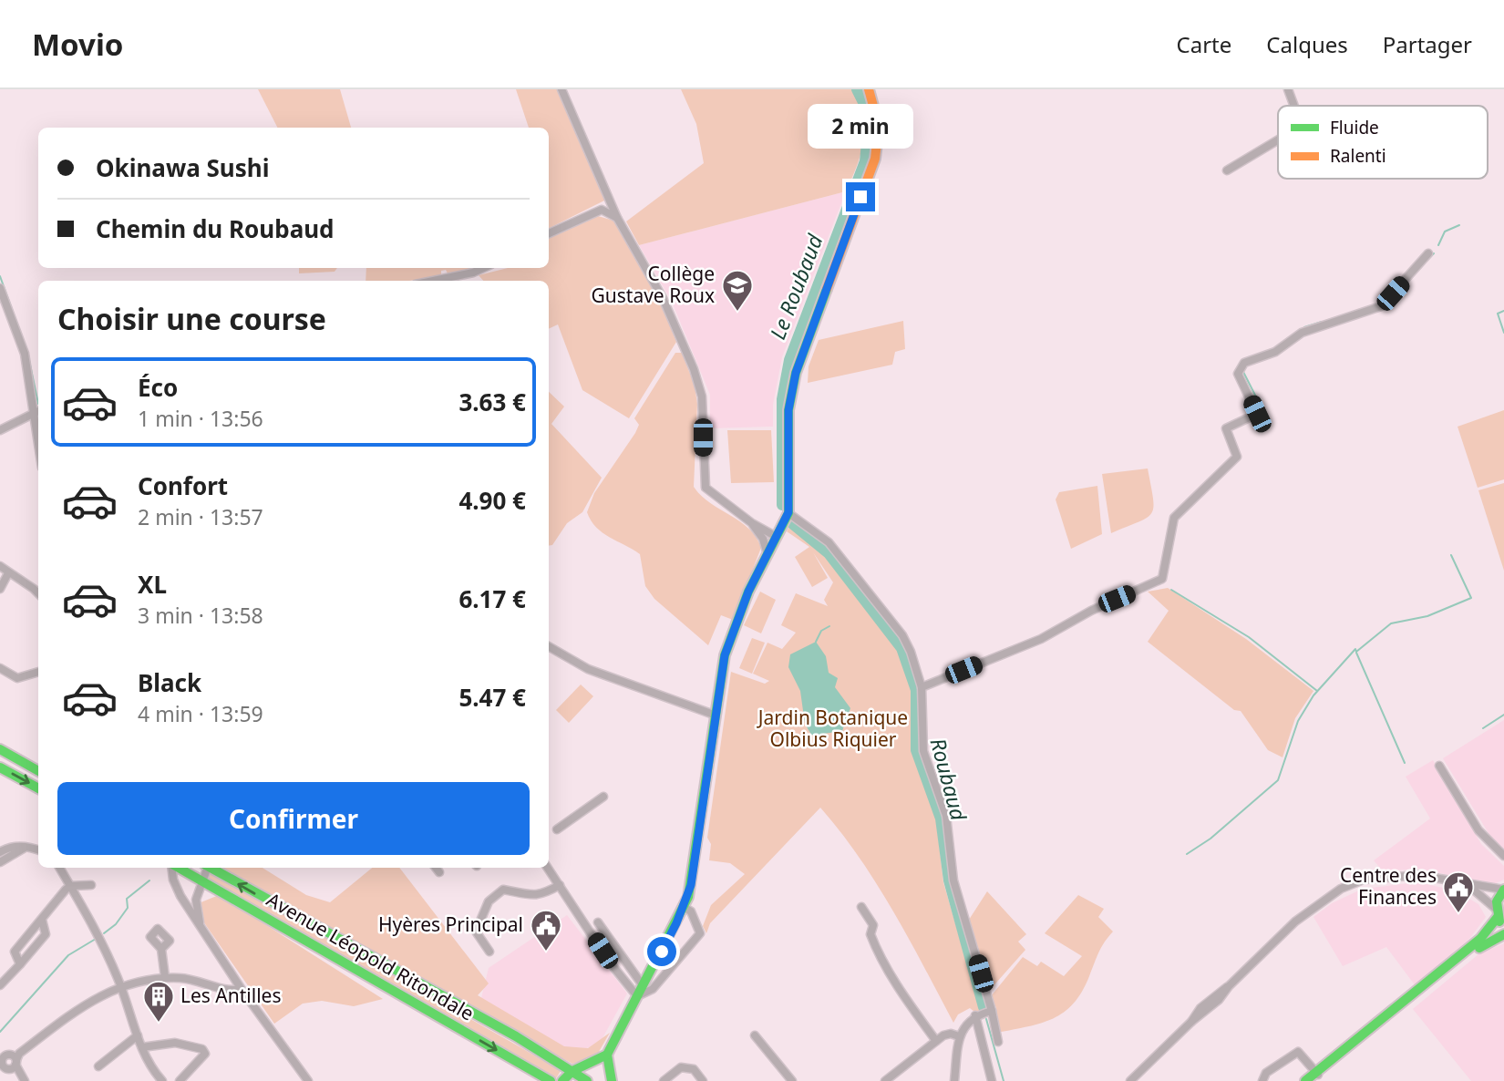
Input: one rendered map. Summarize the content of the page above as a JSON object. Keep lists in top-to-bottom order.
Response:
{
  "streets": {
    "main road": ["Avenue Léopold Ritondale"]
  },
  "water": ["Le Roubaud", "Roubaud"],
  "parks": ["Jardin Botanique Olbius Riquier"],
  "places": {
    "school or university": ["Collège Gustave Roux"],
    "public building": ["Centre des Finances", "Hyères Principal"],
    "building": ["Les Antilles"]
  },
  "legend": ["Fluide", "Ralenti"],
  "page": {
    "header": "Movio",
    "nav": ["Carte", "Calques", "Partager"],
    "bubble": "2 min",
    "banner": ["Okinawa Sushi", "Chemin du Roubaud"],
    "heading": "Choisir une course",
    "list": [
      {
        "name": "Éco",
        "note": "1 min · 13:56",
        "value": "3.63 €"
      },
      {
        "name": "Confort",
        "note": "2 min · 13:57",
        "value": "4.90 €"
      },
      {
        "name": "XL",
        "note": "3 min · 13:58",
        "value": "6.17 €"
      },
      {
        "name": "Black",
        "note": "4 min · 13:59",
        "value": "5.47 €"
      }
    ],
    "buttons": "Confirmer"
  }
}
